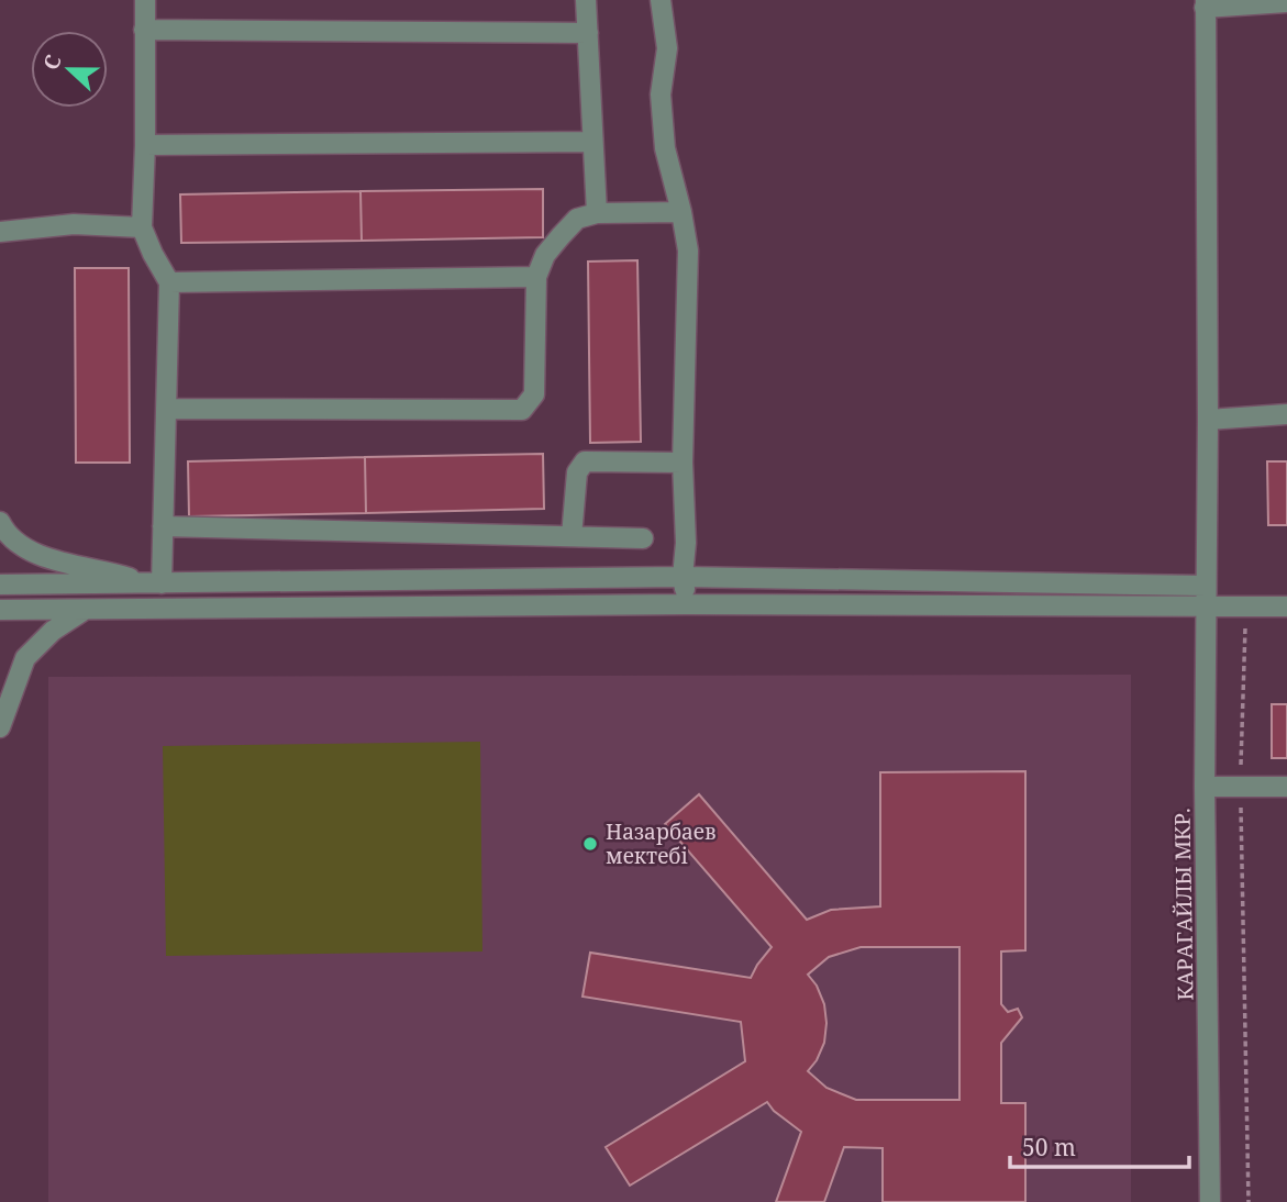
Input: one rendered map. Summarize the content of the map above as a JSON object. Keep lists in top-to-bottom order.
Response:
{
  "streets": {
    "street": ["КАРАГАЙЛЫ МКР."]
  },
  "places": ["Назарбаев мектебі"],
  "scale_bar": "50 m",
  "north": "left"
}
